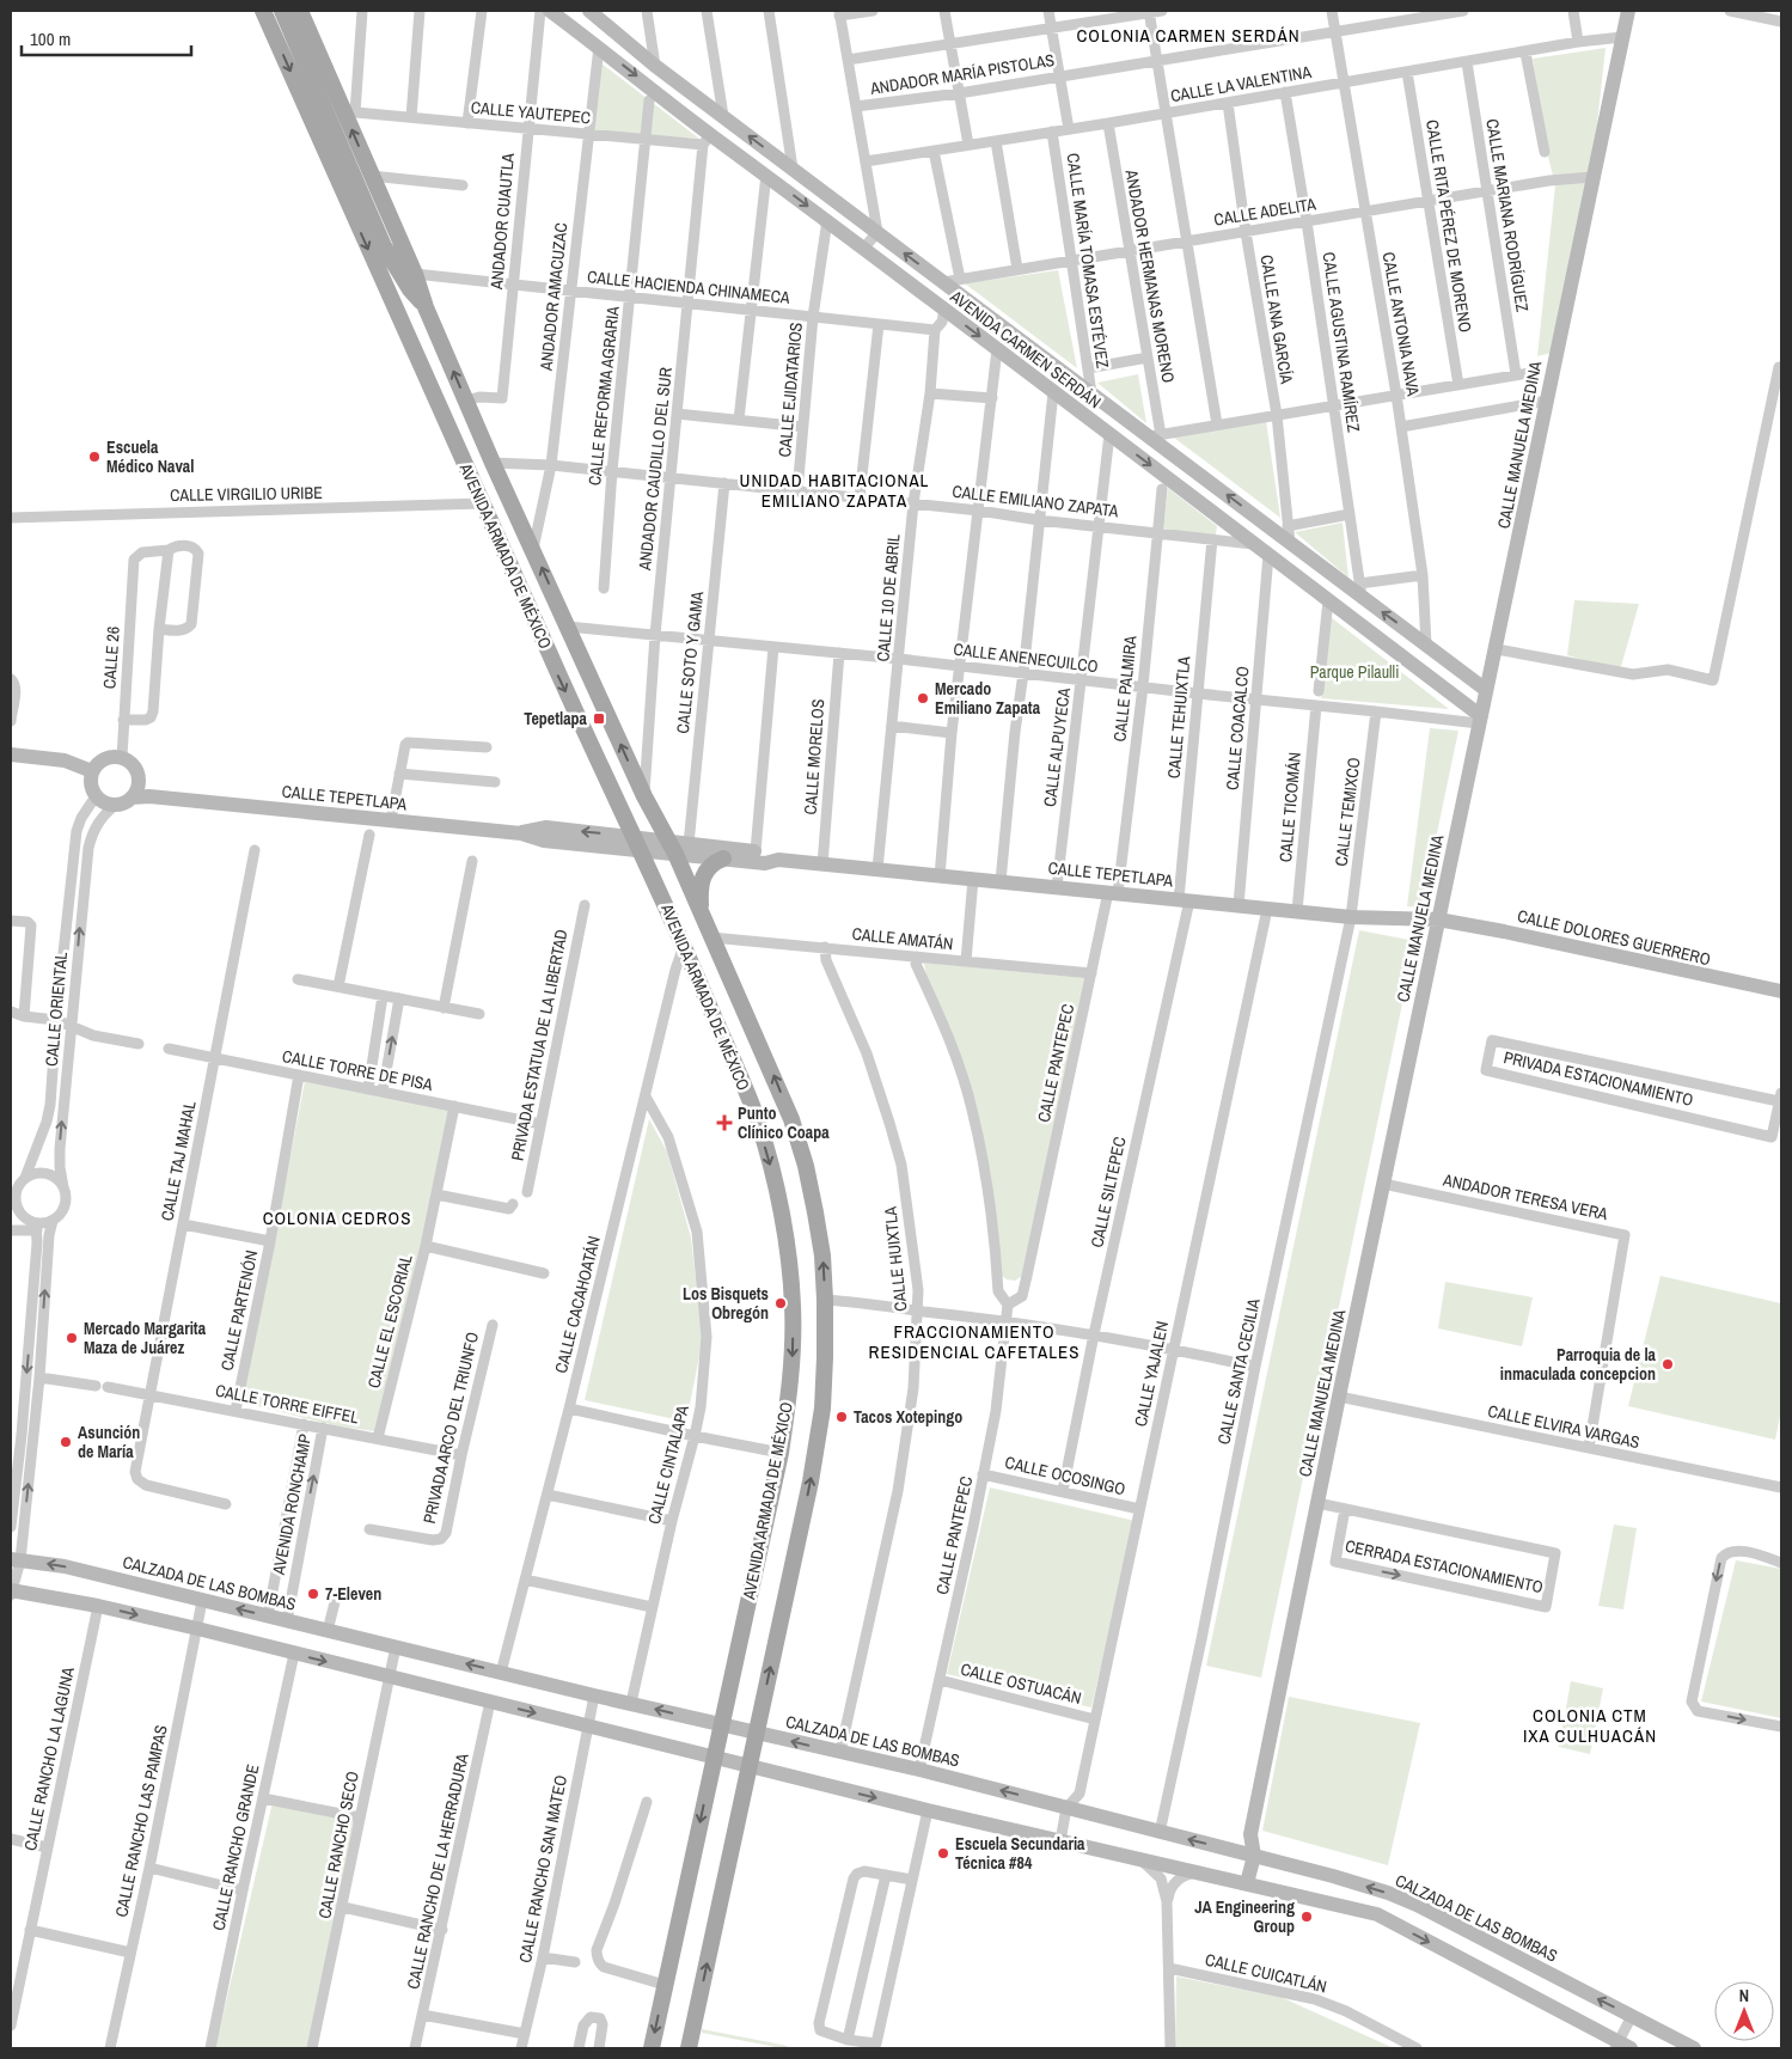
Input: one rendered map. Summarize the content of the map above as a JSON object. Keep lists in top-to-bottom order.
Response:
{
  "streets": {
    "main road": ["AVENIDA ARMADA DE MÉXICO"],
    "street": [
      "ANDADOR MARÍA PISTOLAS",
      "CALLE LA VALENTINA",
      "CALLE YAUTEPEC",
      "CALLE ADELITA",
      "CALLE MARIANA RODRÍGUEZ",
      "ANDADOR CUAUTLA",
      "CALLE RITA PÉREZ DE MORENO",
      "CALLE MARÍA TOMASA ESTÉVEZ",
      "ANDADOR HERMANAS MORENO",
      "CALLE HACIENDA CHINAMECA",
      "ANDADOR AMACUZAC",
      "CALLE ANA GARCÍA",
      "CALLE ANTONIA NAVA",
      "CALLE AGUSTINA RAMÍREZ",
      "AVENIDA CARMEN SERDÁN",
      "CALLE EJIDATARIOS",
      "CALLE REFORMA AGRARIA",
      "CALLE MANUELA MEDINA",
      "ANDADOR CAUDILLO DEL SUR",
      "CALLE VIRGILIO URIBE",
      "CALLE EMILIANO ZAPATA",
      "CALLE 10 DE ABRIL",
      "CALLE 26",
      "CALLE ANENECUILCO",
      "CALLE SOTO Y GAMA",
      "CALLE PALMIRA",
      "CALLE TEHUIXTLA",
      "CALLE COACALCO",
      "CALLE ALPUYECA",
      "CALLE MORELOS",
      "CALLE TEPETLAPA",
      "CALLE TICOMÁN",
      "CALLE TEMIXCO",
      "CALLE DOLORES GUERRERO",
      "CALLE AMATÁN",
      "CALLE ORIENTAL",
      "PRIVADA ESTATUA DE LA LIBERTAD",
      "CALLE PANTEPEC",
      "CALLE TORRE DE PISA",
      "PRIVADA ESTACIONAMIENTO",
      "CALLE TAJ MAHAL",
      "CALLE SILTEPEC",
      "ANDADOR TERESA VERA",
      "CALLE HUIXTLA",
      "CALLE CACAHOATÁN",
      "CALLE PARTENÓN",
      "CALLE EL ESCORIAL",
      "CALLE SANTA CECILIA",
      "CALLE YAJALEN",
      "CALLE TORRE EIFFEL",
      "CALLE ELVIRA VARGAS",
      "PRIVADA ARCO DEL TRIUNFO",
      "CALLE CINTALAPA",
      "CALLE OCOSINGO",
      "AVENIDA RONCHAMP",
      "CERRADA ESTACIONAMIENTO",
      "CALZADA DE LAS BOMBAS",
      "CALLE OSTUACÁN",
      "CALLE RANCHO LA LAGUNA",
      "CALLE RANCHO LAS PAMPAS",
      "CALLE RANCHO SECO",
      "CALLE RANCHO GRANDE",
      "CALLE RANCHO SAN MATEO",
      "CALLE RANCHO DE LA HERRADURA",
      "CALLE CUICATLÁN"
    ]
  },
  "crossings": [
    ["ANDADOR MARÍA PISTOLAS", "CALLE ANTONIA NAVA"],
    ["CALLE LA VALENTINA", "CALLE MARIANA RODRÍGUEZ"],
    ["CALLE LA VALENTINA", "CALLE RITA PÉREZ DE MORENO"],
    ["CALLE LA VALENTINA", "CALLE MARÍA TOMASA ESTÉVEZ"],
    ["CALLE LA VALENTINA", "ANDADOR HERMANAS MORENO"],
    ["CALLE LA VALENTINA", "CALLE ANA GARCÍA"],
    ["CALLE LA VALENTINA", "CALLE ANTONIA NAVA"],
    ["CALLE LA VALENTINA", "CALLE AGUSTINA RAMÍREZ"],
    ["CALLE LA VALENTINA", "CALLE MANUELA MEDINA"],
    ["CALLE YAUTEPEC", "ANDADOR CUAUTLA"],
    ["CALLE YAUTEPEC", "ANDADOR AMACUZAC"],
    ["CALLE YAUTEPEC", "AVENIDA CARMEN SERDÁN"],
    ["CALLE YAUTEPEC", "CALLE REFORMA AGRARIA"],
    ["CALLE YAUTEPEC", "ANDADOR CAUDILLO DEL SUR"],
    ["CALLE YAUTEPEC", "AVENIDA ARMADA DE MÉXICO"],
    ["CALLE ADELITA", "CALLE MARIANA RODRÍGUEZ"],
    ["CALLE ADELITA", "CALLE RITA PÉREZ DE MORENO"],
    ["CALLE ADELITA", "CALLE MARÍA TOMASA ESTÉVEZ"],
    ["CALLE ADELITA", "ANDADOR HERMANAS MORENO"],
    ["CALLE ADELITA", "CALLE ANA GARCÍA"],
    ["CALLE ADELITA", "CALLE ANTONIA NAVA"],
    ["CALLE ADELITA", "CALLE AGUSTINA RAMÍREZ"],
    ["CALLE ADELITA", "AVENIDA CARMEN SERDÁN"],
    ["CALLE ADELITA", "CALLE MANUELA MEDINA"],
    ["ANDADOR CUAUTLA", "CALLE HACIENDA CHINAMECA"],
    ["ANDADOR CUAUTLA", "AVENIDA ARMADA DE MÉXICO"],
    ["CALLE MARÍA TOMASA ESTÉVEZ", "AVENIDA CARMEN SERDÁN"],
    ["ANDADOR HERMANAS MORENO", "AVENIDA CARMEN SERDÁN"],
    ["CALLE HACIENDA CHINAMECA", "ANDADOR AMACUZAC"],
    ["CALLE HACIENDA CHINAMECA", "CALLE EJIDATARIOS"],
    ["CALLE HACIENDA CHINAMECA", "CALLE REFORMA AGRARIA"],
    ["CALLE HACIENDA CHINAMECA", "ANDADOR CAUDILLO DEL SUR"],
    ["CALLE HACIENDA CHINAMECA", "AVENIDA ARMADA DE MÉXICO"],
    ["CALLE HACIENDA CHINAMECA", "CALLE 10 DE ABRIL"],
    ["ANDADOR AMACUZAC", "AVENIDA CARMEN SERDÁN"],
    ["ANDADOR AMACUZAC", "CALLE EMILIANO ZAPATA"],
    ["ANDADOR AMACUZAC", "AVENIDA ARMADA DE MÉXICO"],
    ["CALLE ANA GARCÍA", "AVENIDA CARMEN SERDÁN"],
    ["CALLE ANTONIA NAVA", "AVENIDA CARMEN SERDÁN"],
    ["CALLE AGUSTINA RAMÍREZ", "AVENIDA CARMEN SERDÁN"],
    ["AVENIDA CARMEN SERDÁN", "CALLE EJIDATARIOS"],
    ["AVENIDA CARMEN SERDÁN", "CALLE MANUELA MEDINA"],
    ["AVENIDA CARMEN SERDÁN", "ANDADOR CAUDILLO DEL SUR"],
    ["AVENIDA CARMEN SERDÁN", "CALLE EMILIANO ZAPATA"],
    ["AVENIDA CARMEN SERDÁN", "CALLE ANENECUILCO"],
    ["AVENIDA CARMEN SERDÁN", "CALLE COACALCO"],
    ["AVENIDA CARMEN SERDÁN", "CALLE ALPUYECA"],
    ["CALLE EJIDATARIOS", "CALLE EMILIANO ZAPATA"],
    ["CALLE REFORMA AGRARIA", "CALLE EMILIANO ZAPATA"],
    ["CALLE MANUELA MEDINA", "CALLE ANENECUILCO"],
    ["CALLE MANUELA MEDINA", "CALLE TEPETLAPA"],
    ["CALLE MANUELA MEDINA", "CALLE DOLORES GUERRERO"],
    ["CALLE MANUELA MEDINA", "ANDADOR TERESA VERA"],
    ["CALLE MANUELA MEDINA", "CALLE ELVIRA VARGAS"],
    ["CALLE MANUELA MEDINA", "CERRADA ESTACIONAMIENTO"],
    ["CALLE MANUELA MEDINA", "CALZADA DE LAS BOMBAS"],
    ["ANDADOR CAUDILLO DEL SUR", "CALLE EMILIANO ZAPATA"],
    ["ANDADOR CAUDILLO DEL SUR", "AVENIDA ARMADA DE MÉXICO"],
    ["ANDADOR CAUDILLO DEL SUR", "CALLE ANENECUILCO"],
    ["CALLE VIRGILIO URIBE", "AVENIDA ARMADA DE MÉXICO"],
    ["CALLE EMILIANO ZAPATA", "AVENIDA ARMADA DE MÉXICO"],
    ["CALLE EMILIANO ZAPATA", "CALLE 10 DE ABRIL"],
    ["CALLE EMILIANO ZAPATA", "CALLE SOTO Y GAMA"],
    ["CALLE EMILIANO ZAPATA", "CALLE PALMIRA"],
    ["CALLE EMILIANO ZAPATA", "CALLE TEHUIXTLA"],
    ["CALLE EMILIANO ZAPATA", "CALLE ALPUYECA"],
    ["AVENIDA ARMADA DE MÉXICO", "CALLE ANENECUILCO"],
    ["AVENIDA ARMADA DE MÉXICO", "CALLE TEPETLAPA"],
    ["AVENIDA ARMADA DE MÉXICO", "CALLE AMATÁN"],
    ["AVENIDA ARMADA DE MÉXICO", "CALLE CACAHOATÁN"],
    ["AVENIDA ARMADA DE MÉXICO", "CALZADA DE LAS BOMBAS"],
    ["CALLE 10 DE ABRIL", "CALLE ANENECUILCO"],
    ["CALLE 10 DE ABRIL", "CALLE TEPETLAPA"],
    ["CALLE 26", "CALLE TEPETLAPA"],
    ["CALLE 26", "CALLE ORIENTAL"],
    ["CALLE ANENECUILCO", "CALLE SOTO Y GAMA"],
    ["CALLE ANENECUILCO", "CALLE PALMIRA"],
    ["CALLE ANENECUILCO", "CALLE TEHUIXTLA"],
    ["CALLE ANENECUILCO", "CALLE COACALCO"],
    ["CALLE ANENECUILCO", "CALLE ALPUYECA"],
    ["CALLE ANENECUILCO", "CALLE MORELOS"],
    ["CALLE ANENECUILCO", "CALLE TICOMÁN"],
    ["CALLE ANENECUILCO", "CALLE TEMIXCO"],
    ["CALLE SOTO Y GAMA", "CALLE TEPETLAPA"],
    ["CALLE PALMIRA", "CALLE TEPETLAPA"],
    ["CALLE PALMIRA", "CALLE PANTEPEC"],
    ["CALLE TEHUIXTLA", "CALLE TEPETLAPA"],
    ["CALLE TEHUIXTLA", "CALLE SILTEPEC"],
    ["CALLE COACALCO", "CALLE TEPETLAPA"],
    ["CALLE ALPUYECA", "CALLE TEPETLAPA"],
    ["CALLE MORELOS", "CALLE TEPETLAPA"],
    ["CALLE TEPETLAPA", "CALLE TICOMÁN"],
    ["CALLE TEPETLAPA", "CALLE TEMIXCO"],
    ["CALLE TEPETLAPA", "CALLE DOLORES GUERRERO"],
    ["CALLE TEPETLAPA", "CALLE ORIENTAL"],
    ["CALLE TEPETLAPA", "CALLE PANTEPEC"],
    ["CALLE TEPETLAPA", "CALLE SILTEPEC"],
    ["CALLE TEPETLAPA", "CALLE SANTA CECILIA"],
    ["CALLE TEPETLAPA", "CALLE YAJALEN"],
    ["CALLE TEMIXCO", "CALLE SANTA CECILIA"],
    ["CALLE AMATÁN", "CALLE PANTEPEC"],
    ["CALLE AMATÁN", "CALLE HUIXTLA"],
    ["CALLE ORIENTAL", "CALZADA DE LAS BOMBAS"],
    ["PRIVADA ESTATUA DE LA LIBERTAD", "CALLE TORRE DE PISA"],
    ["CALLE PANTEPEC", "CALLE OCOSINGO"],
    ["CALLE PANTEPEC", "CALZADA DE LAS BOMBAS"],
    ["CALLE PANTEPEC", "CALLE OSTUACÁN"],
    ["CALLE TORRE DE PISA", "CALLE TAJ MAHAL"],
    ["CALLE TORRE DE PISA", "CALLE PARTENÓN"],
    ["CALLE TORRE DE PISA", "CALLE EL ESCORIAL"],
    ["CALLE TAJ MAHAL", "CALLE TORRE EIFFEL"],
    ["CALLE SILTEPEC", "CALLE OCOSINGO"],
    ["ANDADOR TERESA VERA", "CALLE ELVIRA VARGAS"],
    ["CALLE HUIXTLA", "CALZADA DE LAS BOMBAS"],
    ["CALLE CACAHOATÁN", "CALLE CINTALAPA"],
    ["CALLE CACAHOATÁN", "CALZADA DE LAS BOMBAS"],
    ["CALLE PARTENÓN", "CALLE TORRE EIFFEL"],
    ["CALLE EL ESCORIAL", "CALLE TORRE EIFFEL"],
    ["CALLE SANTA CECILIA", "CALZADA DE LAS BOMBAS"],
    ["CALLE YAJALEN", "CALLE OCOSINGO"],
    ["CALLE YAJALEN", "CALZADA DE LAS BOMBAS"],
    ["CALLE YAJALEN", "CALLE OSTUACÁN"],
    ["CALLE TORRE EIFFEL", "PRIVADA ARCO DEL TRIUNFO"],
    ["CALLE TORRE EIFFEL", "AVENIDA RONCHAMP"],
    ["CALLE CINTALAPA", "CALZADA DE LAS BOMBAS"],
    ["AVENIDA RONCHAMP", "CALZADA DE LAS BOMBAS"],
    ["CALZADA DE LAS BOMBAS", "CALLE RANCHO LAS PAMPAS"],
    ["CALZADA DE LAS BOMBAS", "CALLE RANCHO SECO"],
    ["CALZADA DE LAS BOMBAS", "CALLE RANCHO SAN MATEO"]
  ],
  "districts": [
    "COLONIA CARMEN SERDÁN",
    "UNIDAD HABITACIONAL EMILIANO ZAPATA",
    "COLONIA CEDROS",
    "FRACCIONAMIENTO RESIDENCIAL CAFETALES",
    "COLONIA CTM IXA CULHUACÁN"
  ],
  "parks": ["Parque Pilaulli"],
  "places": {
    "other": [
      "Escuela Médico Naval",
      "Mercado Emiliano Zapata",
      "Los Bisquets Obregón",
      "Mercado Margarita Maza de Juárez",
      "Parroquia de la inmaculada concepcion",
      "Tacos Xotepingo",
      "Asunción de María",
      "7-Eleven",
      "Escuela Secundaria Técnica #84",
      "JA Engineering Group"
    ],
    "transit": ["Tepetlapa"],
    "health": ["Punto Clínico Coapa"]
  },
  "scale_bar": "100 m",
  "north": "top"
}
